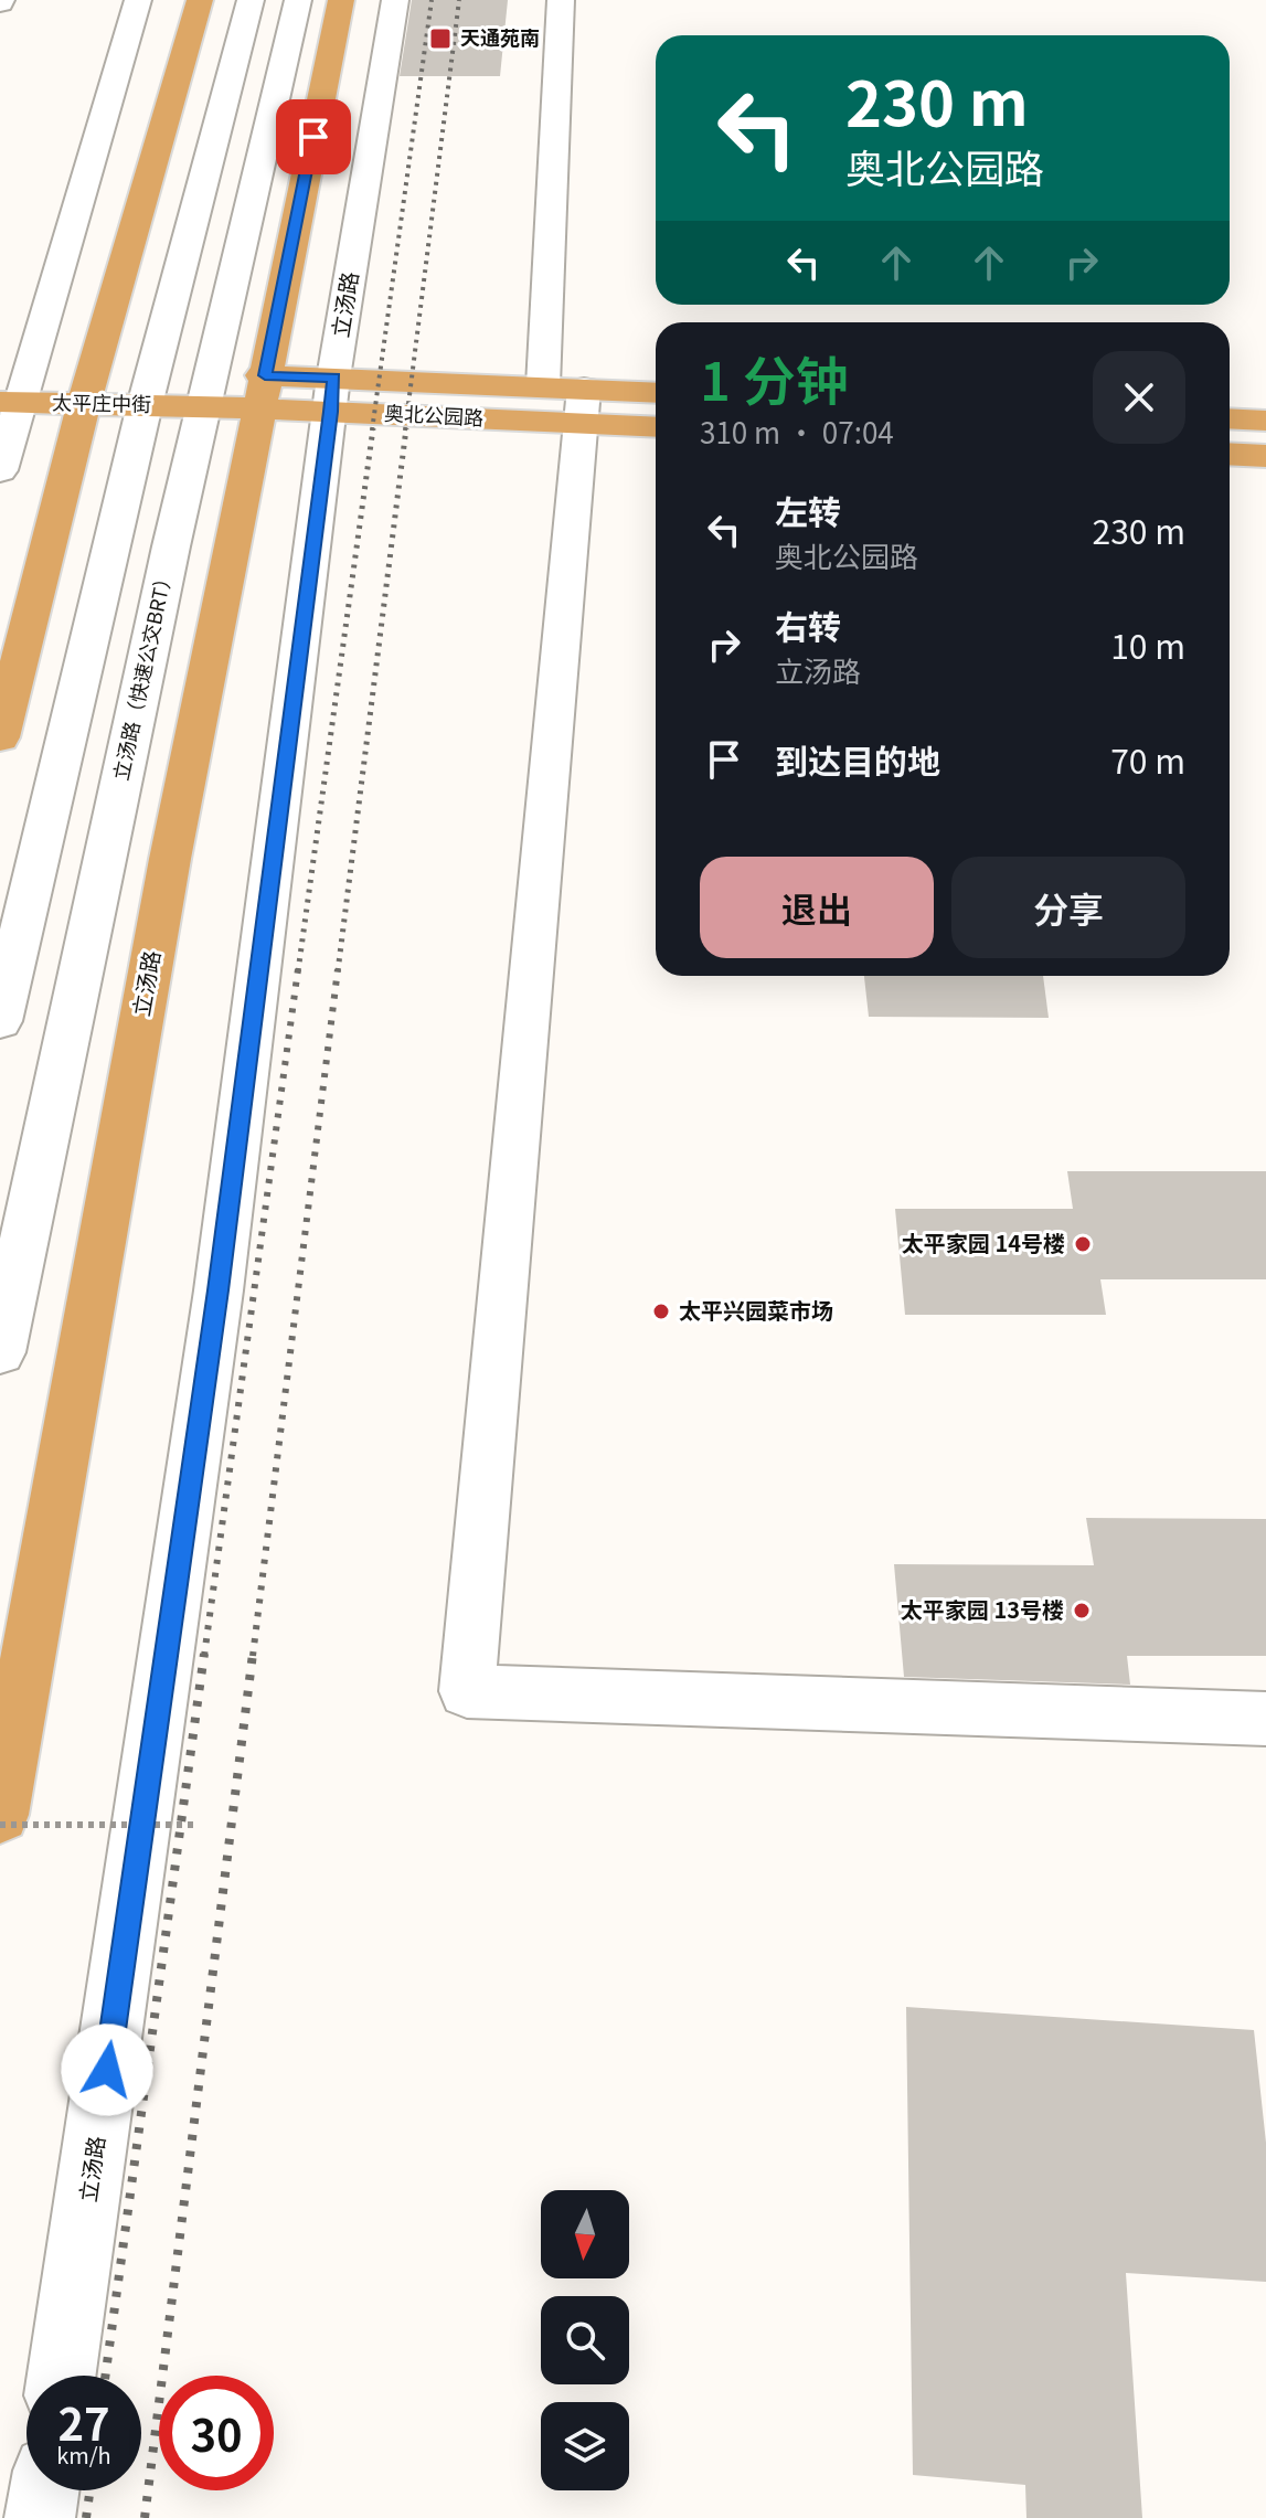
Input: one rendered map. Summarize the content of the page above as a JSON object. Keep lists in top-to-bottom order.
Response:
{
  "streets": {
    "main road": ["立汤路", "太平庄中街", "奥北公园路"],
    "street": ["立汤路（快速公交BRT）"]
  },
  "crossings": [
    ["立汤路", "奥北公园路"],
    ["太平庄中街", "奥北公园路"],
    ["太平庄中街", "立汤路（快速公交BRT）"],
    ["奥北公园路", "立汤路（快速公交BRT）"]
  ],
  "places": {
    "transit": ["天通苑南"],
    "other": ["太平家园 14号楼", "太平兴园菜市场", "太平家园 13号楼"]
  },
  "north": "bottom",
  "page": {
    "turn": ["230 m", "奥北公园路"],
    "heading": ["1 分钟", "310 m · 07:04"],
    "list": [
      {
        "name": "左转",
        "note": "奥北公园路",
        "value": "230 m"
      },
      {
        "name": "右转",
        "note": "立汤路",
        "value": "10 m"
      },
      {
        "name": "到达目的地",
        "value": "70 m"
      }
    ],
    "buttons": ["退出", "分享"],
    "speed": "27 km/h",
    "limit": "30"
  }
}
